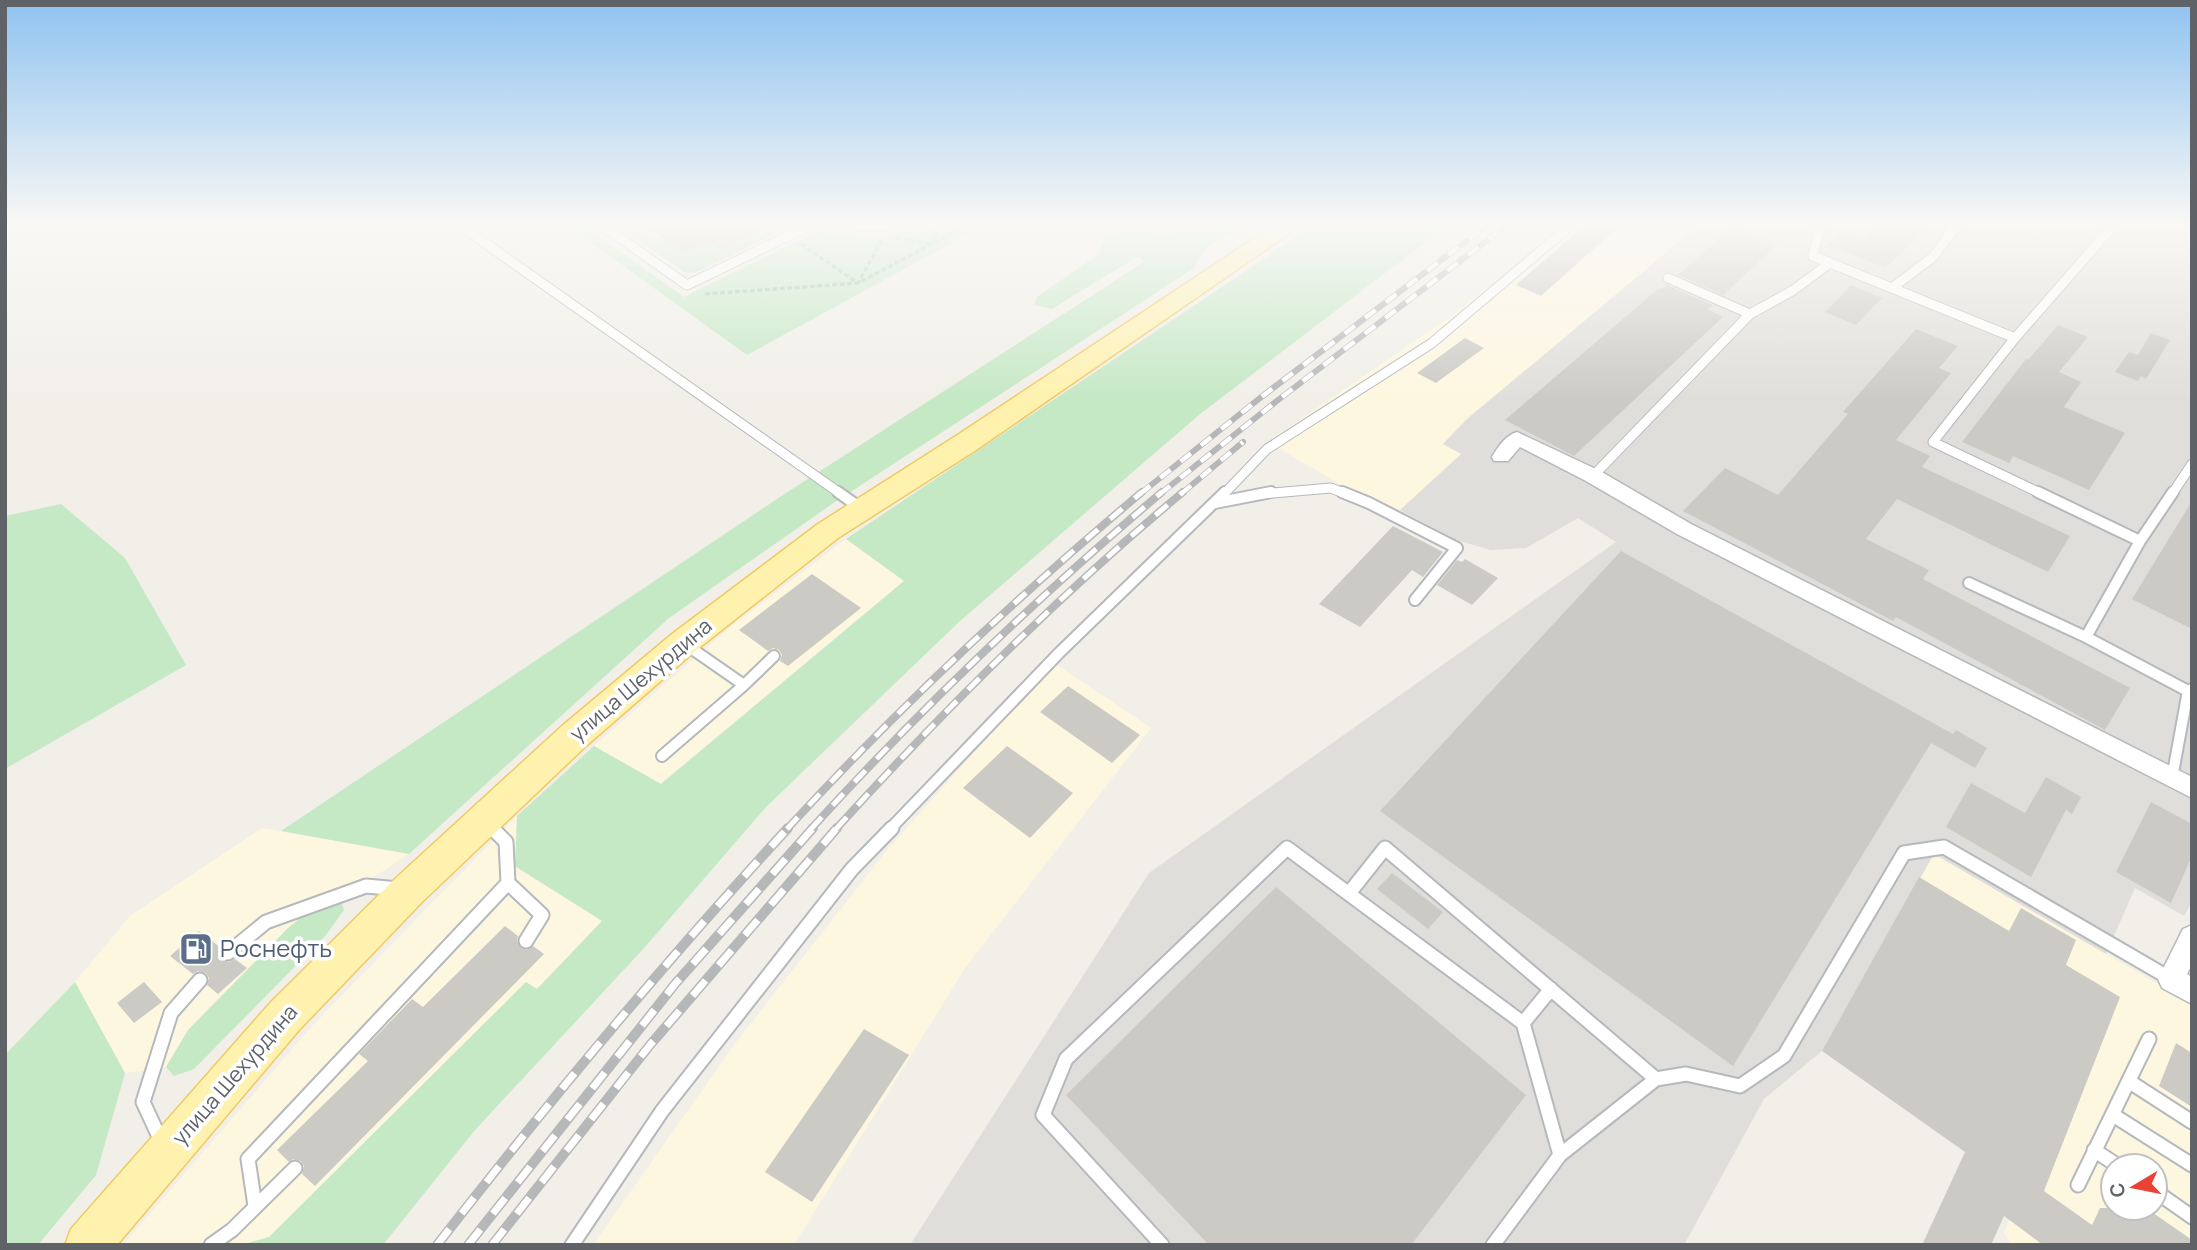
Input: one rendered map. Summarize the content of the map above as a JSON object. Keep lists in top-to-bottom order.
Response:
{
  "streets": {
    "main road": ["улица Шехурдина"]
  },
  "places": {
    "fuel station": ["Роснефть"]
  },
  "north": "left"
}
